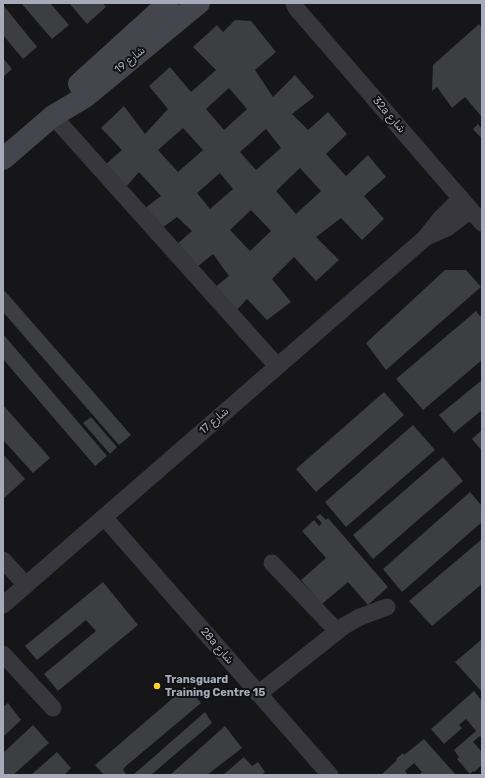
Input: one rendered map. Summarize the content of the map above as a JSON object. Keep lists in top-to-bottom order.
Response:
{
  "streets": {
    "street": [
      "شارع 19",
      "32a شارع",
      "شارع 17",
      "28a شارع"
    ]
  },
  "crossings": [
    ["32a شارع", "شارع 17"],
    ["شارع 17", "28a شارع"]
  ],
  "places": ["Transguard Training Centre 15"]
}
